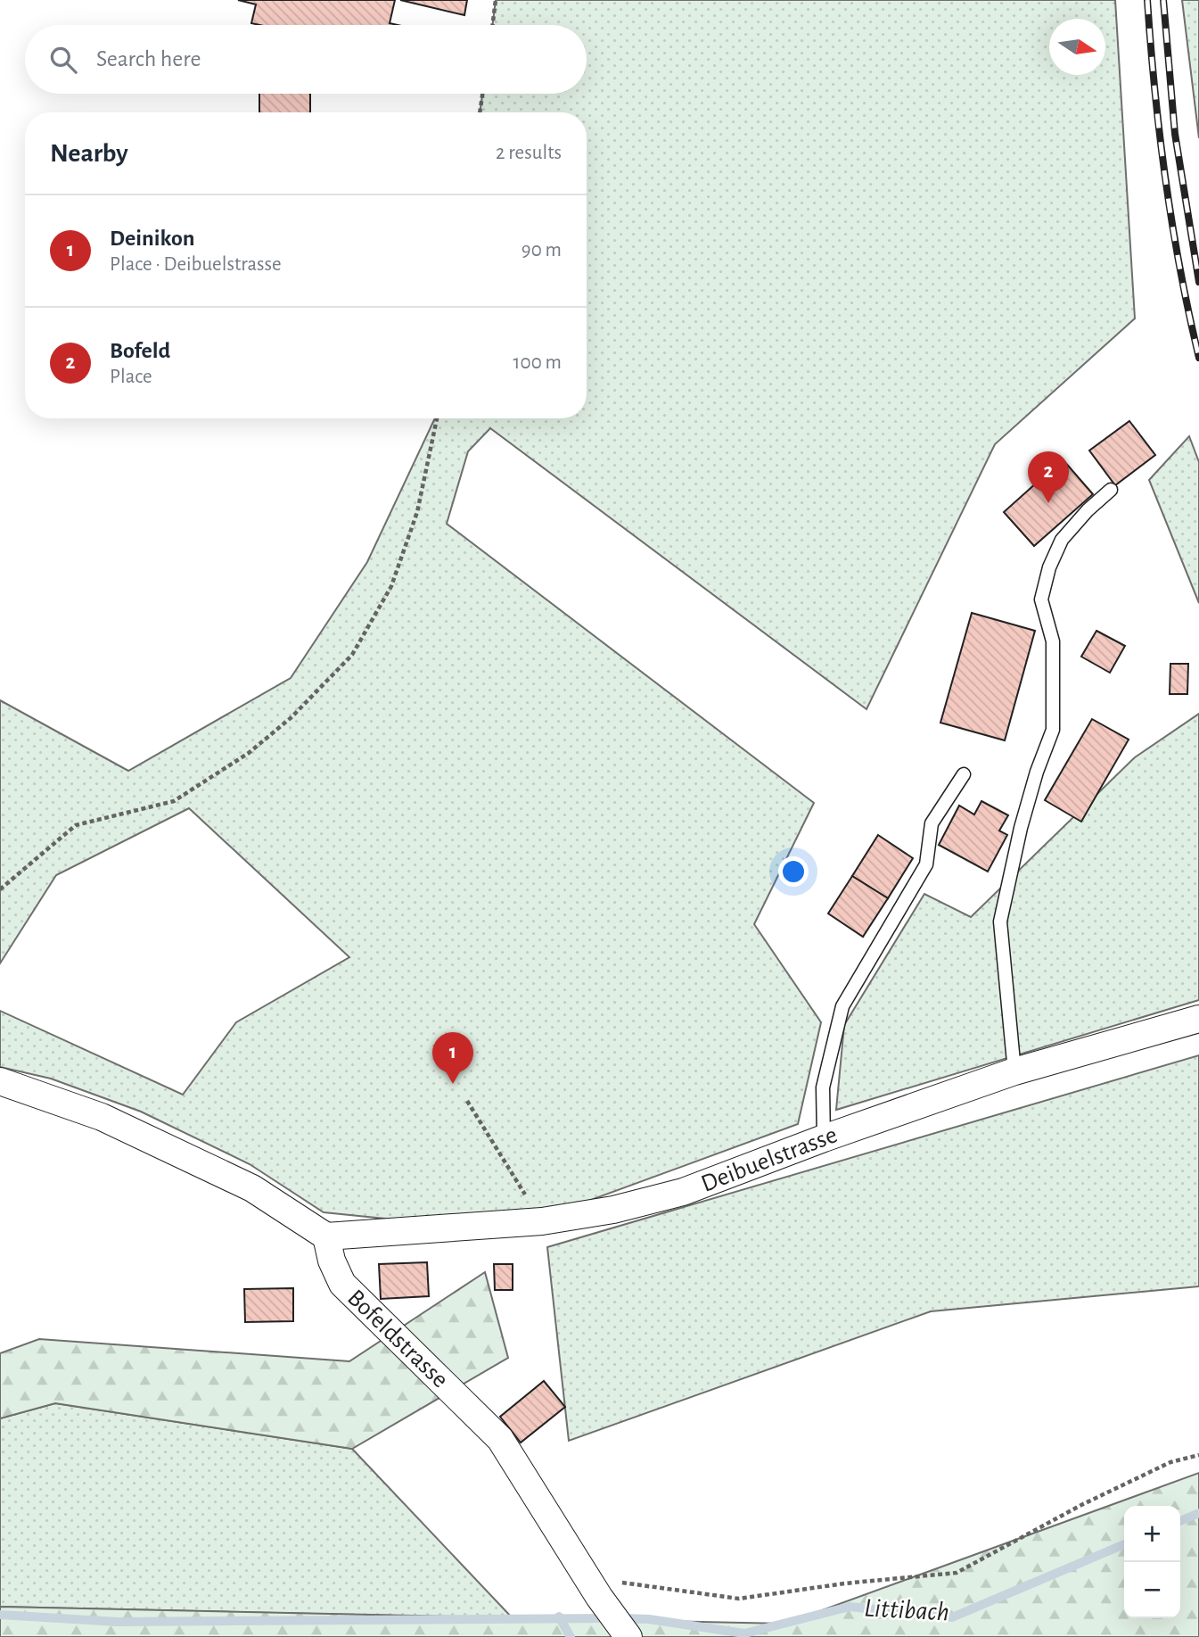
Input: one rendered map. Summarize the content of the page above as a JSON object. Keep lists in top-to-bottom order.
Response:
{
  "streets": {
    "street": ["Deibuelstrasse", "Bofeldstrasse"]
  },
  "crossings": [
    ["Deibuelstrasse", "Bofeldstrasse"]
  ],
  "water": ["Littibach"],
  "north": "right",
  "page": {
    "search": "Search here",
    "heading": ["Nearby", "2 results"],
    "list": [
      {
        "mark": "1",
        "name": "Deinikon",
        "note": "Place · Deibuelstrasse",
        "value": "90 m"
      },
      {
        "mark": "2",
        "name": "Bofeld",
        "note": "Place",
        "value": "100 m"
      }
    ],
    "pins": ["2", "1"],
    "map_buttons": ["+", "−"]
  }
}
